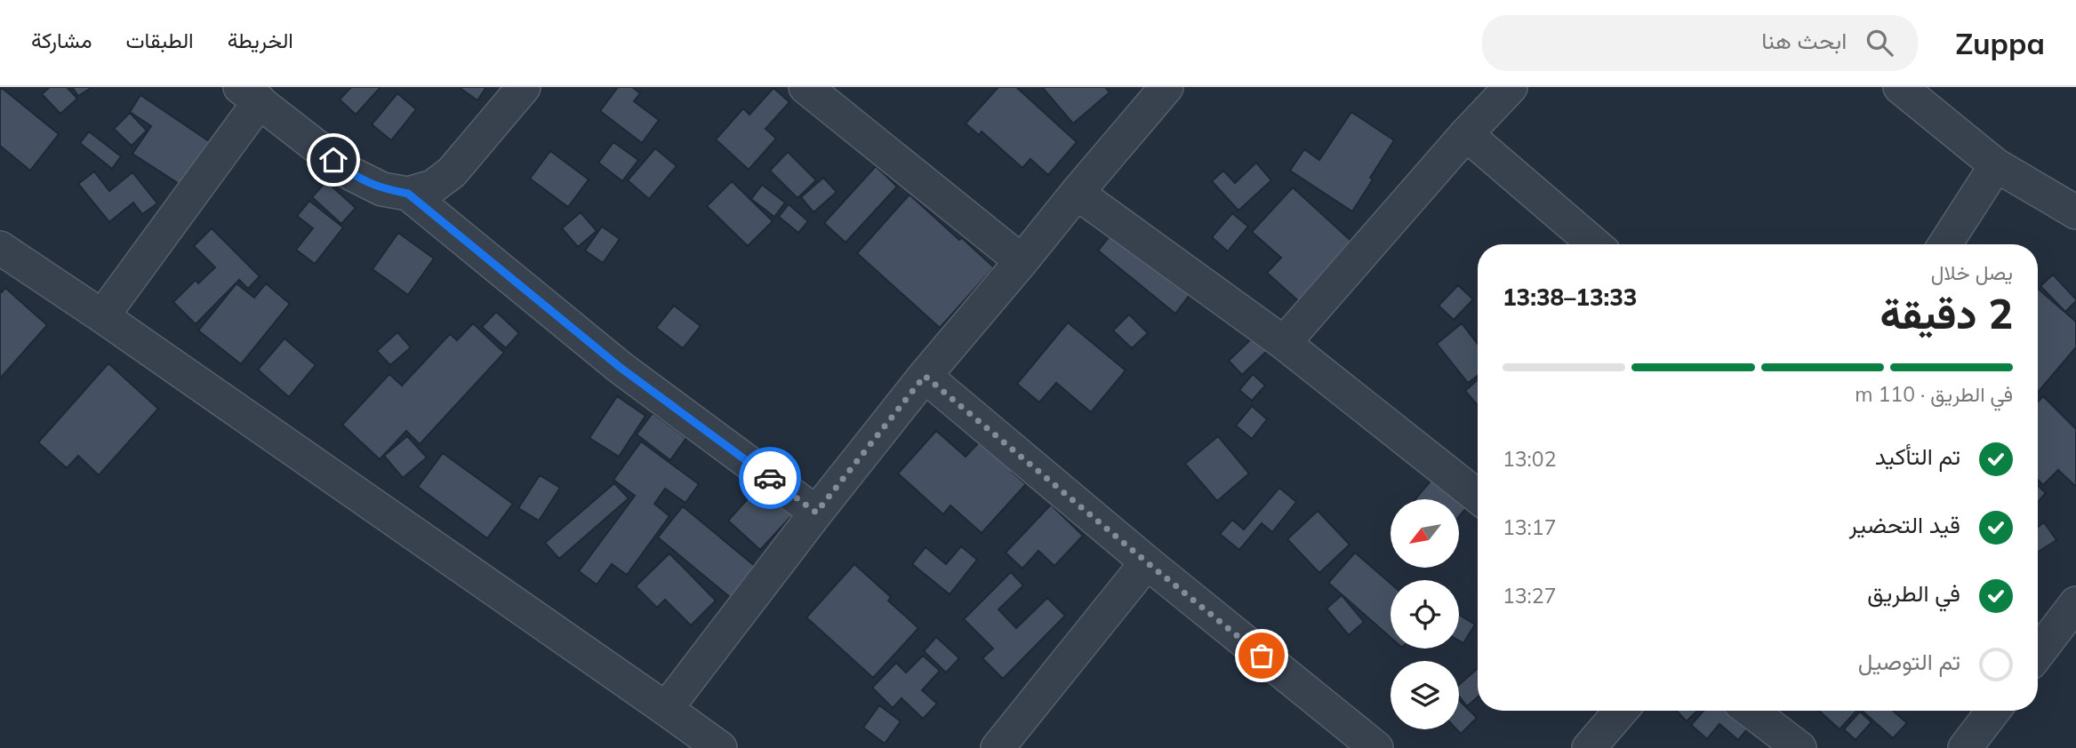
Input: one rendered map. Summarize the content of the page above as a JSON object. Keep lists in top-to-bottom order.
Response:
{
  "north": "bottom left",
  "page": {
    "header": "Zuppa",
    "search": "ابحث هنا",
    "nav": ["الخريطة", "الطبقات", "مشاركة"],
    "heading": ["2 دقيقة", "يصل خلال", "13:33–13:38"],
    "bar": "في الطريق · 110 m",
    "list": [
      ["تم التأكيد", "13:02"],
      ["قيد التحضير", "13:17"],
      ["في الطريق", "13:27"],
      "تم التوصيل"
    ]
  }
}
